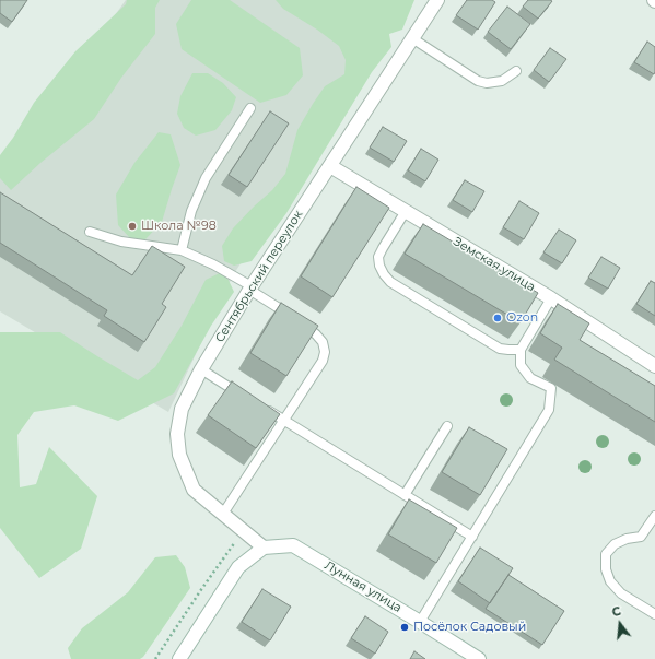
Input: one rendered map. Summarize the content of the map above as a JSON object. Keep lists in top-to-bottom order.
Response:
{
  "streets": {
    "street": ["Земская улица", "Сентябрьский переулок", "Лунная улица"]
  },
  "crossings": [
    ["Земская улица", "Сентябрьский переулок"],
    ["Сентябрьский переулок", "Лунная улица"]
  ],
  "places": ["Школа №98", "Ozon", "Посёлок Садовый"],
  "north": "top"
}
